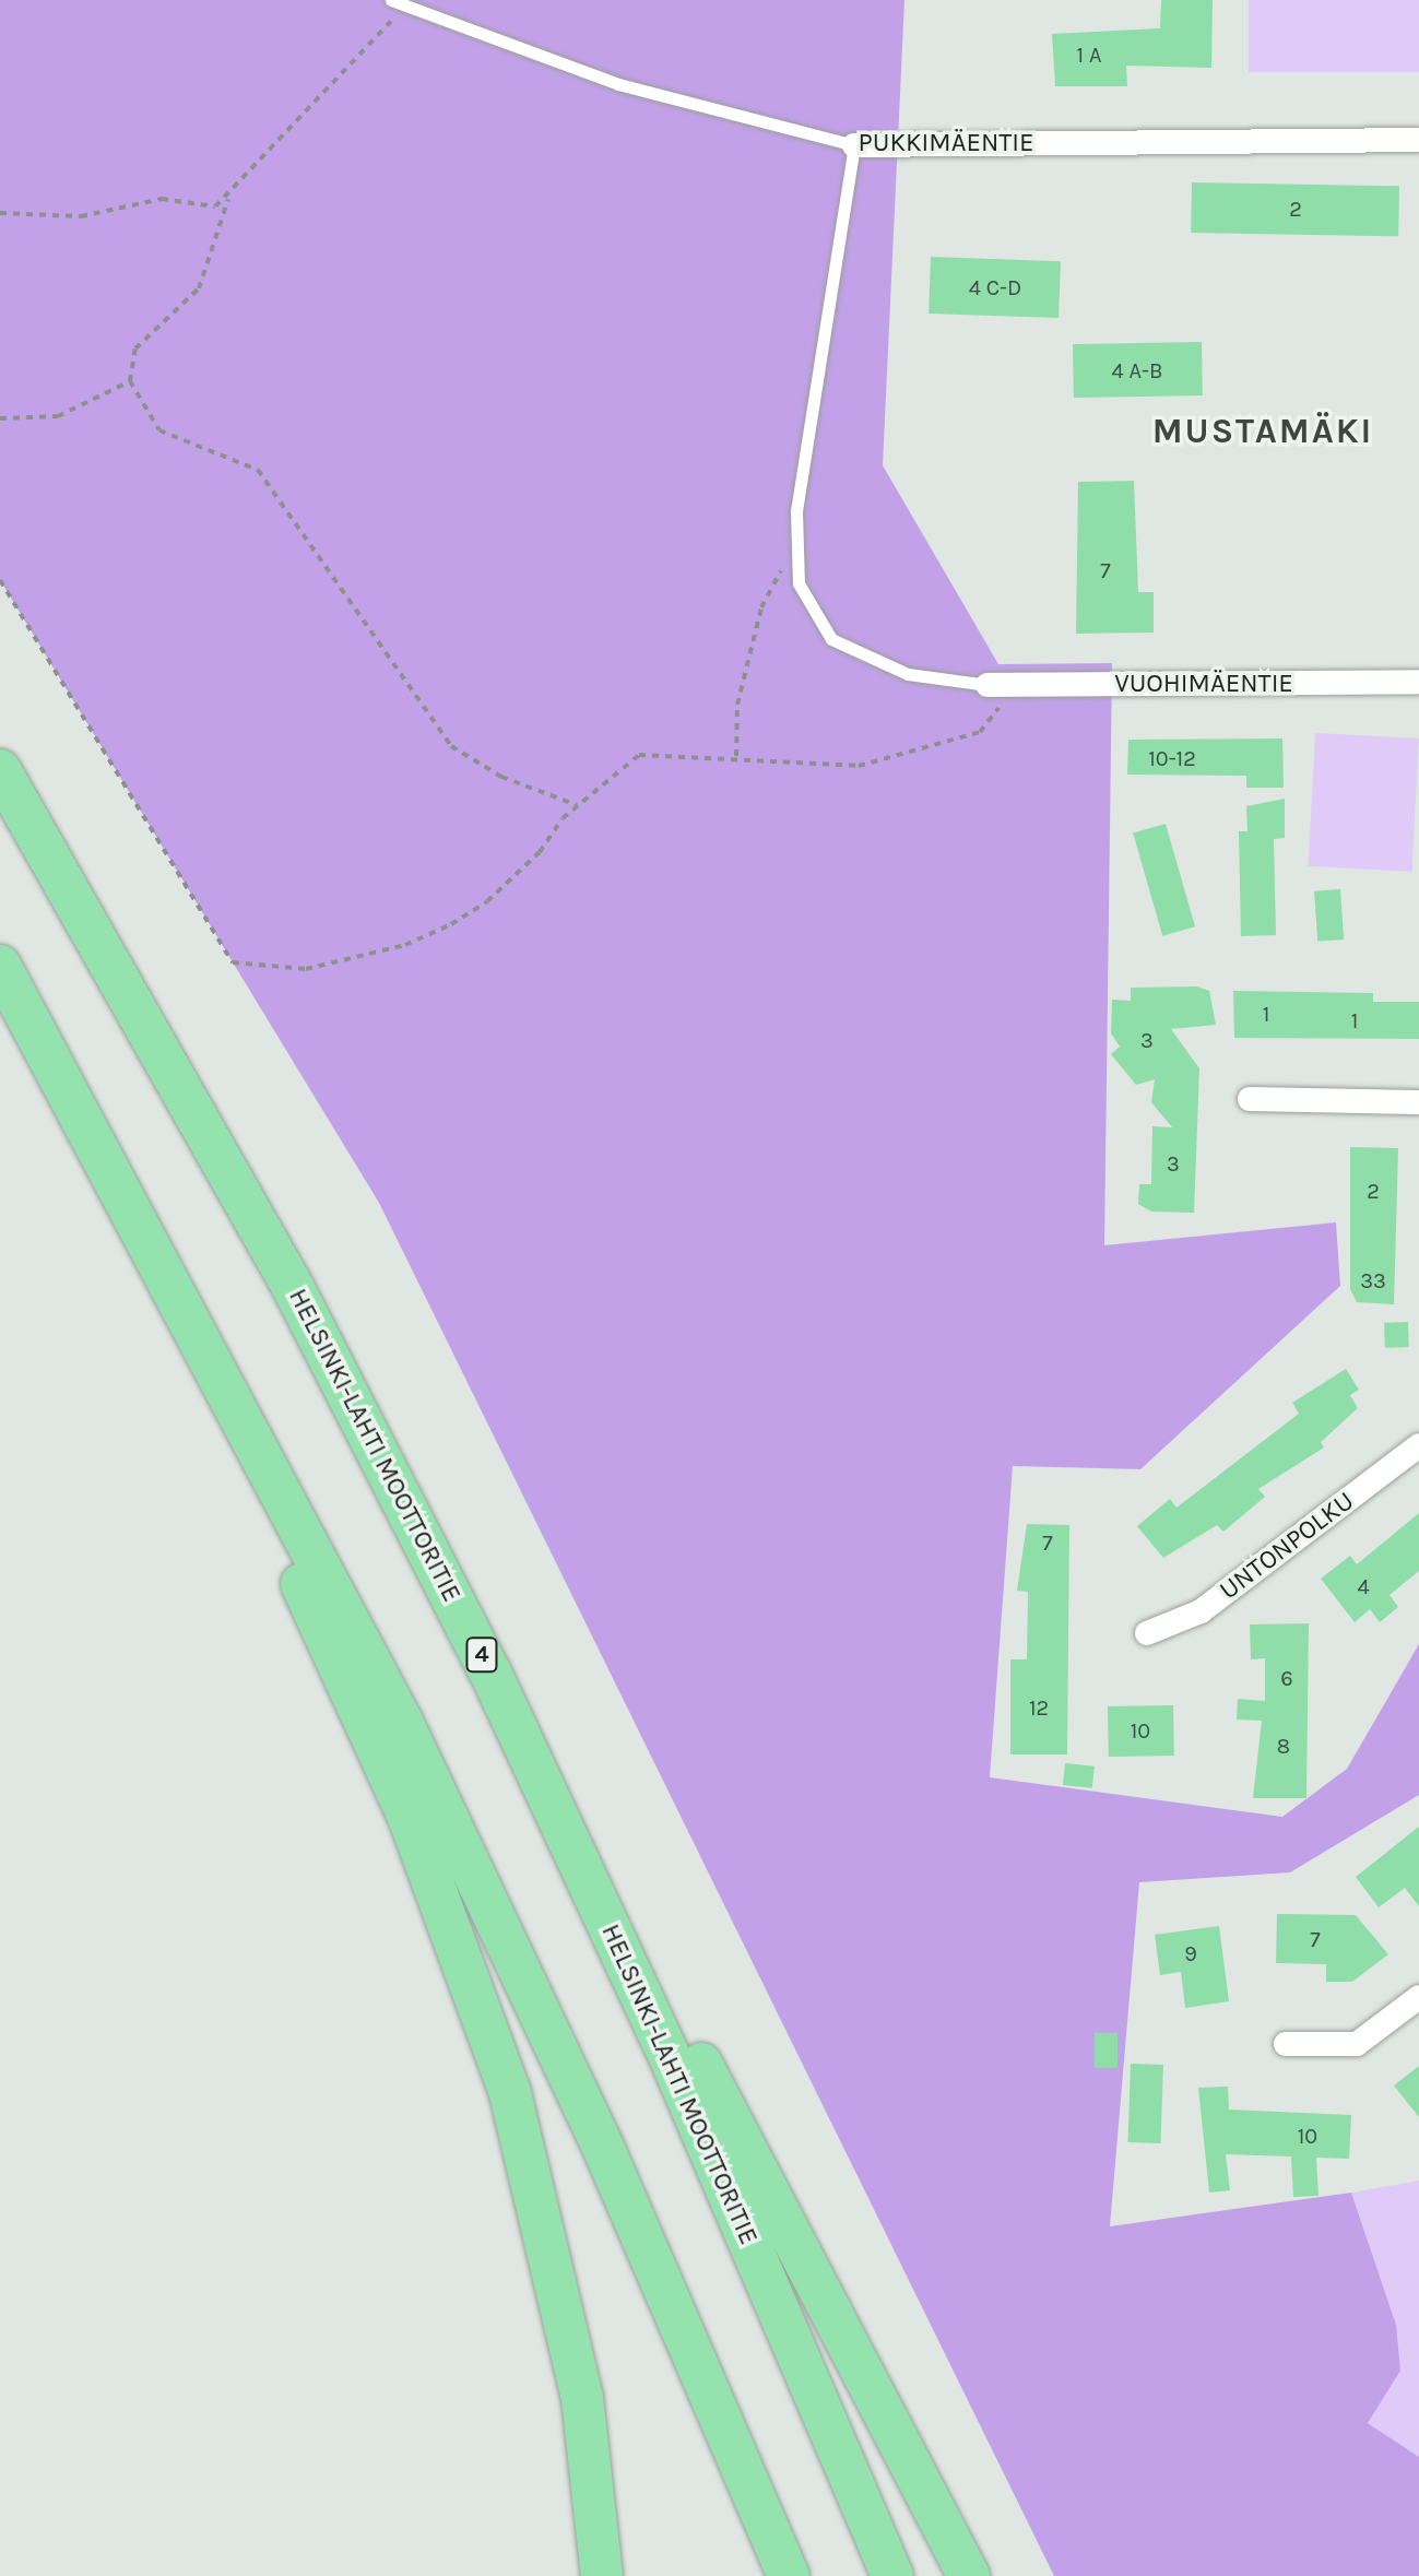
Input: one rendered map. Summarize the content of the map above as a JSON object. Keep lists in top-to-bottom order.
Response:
{
  "streets": {
    "highway": ["HELSINKI-LAHTI MOOTTORITIE", "4"],
    "street": ["PUKKIMÄENTIE", "VUOHIMÄENTIE", "UNTONPOLKU"]
  },
  "districts": ["MUSTAMÄKI"],
  "house_numbers": [
    "1 A",
    "2",
    "4 C-D",
    "4 A-B",
    "7",
    "10-12",
    "1",
    "1",
    "3",
    "3",
    "2",
    "33",
    "7",
    "4",
    "6",
    "12",
    "10",
    "8",
    "7",
    "9",
    "10"
  ]
}
